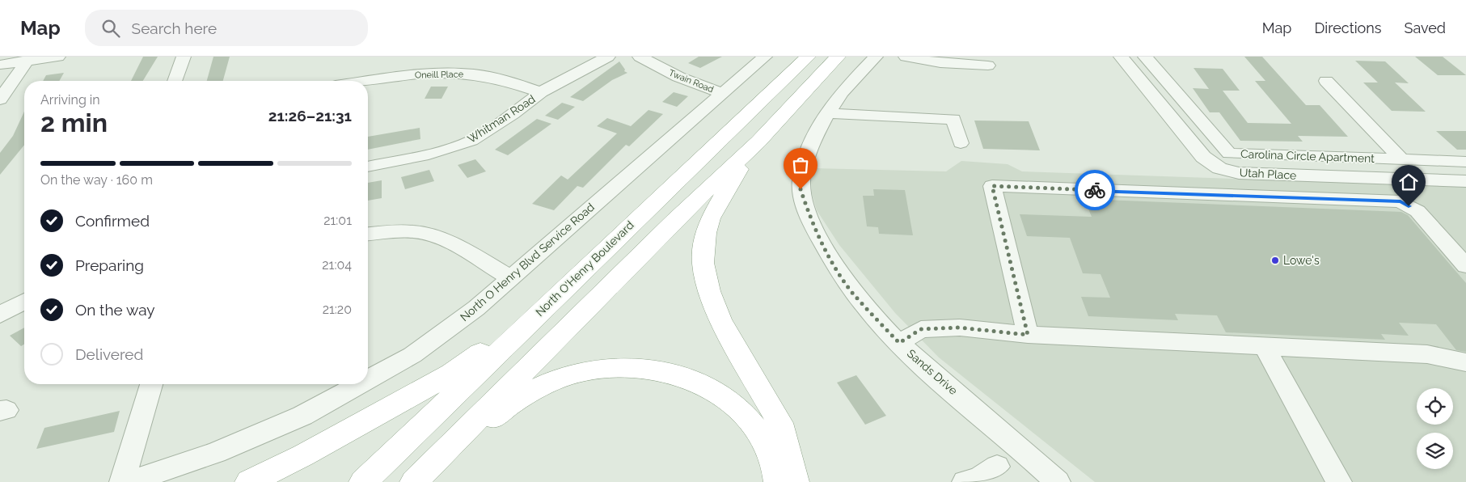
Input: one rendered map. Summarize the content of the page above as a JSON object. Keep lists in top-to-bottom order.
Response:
{
  "streets": {
    "highway": ["North O'Henry Boulevard"],
    "street": [
      "Oneill Place",
      "Twain Road",
      "Whitman Road",
      "Carolina Circle Apartment",
      "Utah Place",
      "North O Henry Blvd Service Road",
      "Sands Drive"
    ]
  },
  "crossings": [
    ["Oneill Place", "Whitman Road"],
    ["Twain Road", "North O Henry Blvd Service Road"]
  ],
  "places": ["Lowe's"],
  "page": {
    "header": "Map",
    "search": "Search here",
    "nav": ["Map", "Directions", "Saved"],
    "heading": ["2 min", "Arriving in", "21:26–21:31"],
    "bar": "On the way · 160 m",
    "list": [
      ["Confirmed", "21:01"],
      ["Preparing", "21:04"],
      ["On the way", "21:20"],
      "Delivered"
    ]
  }
}
